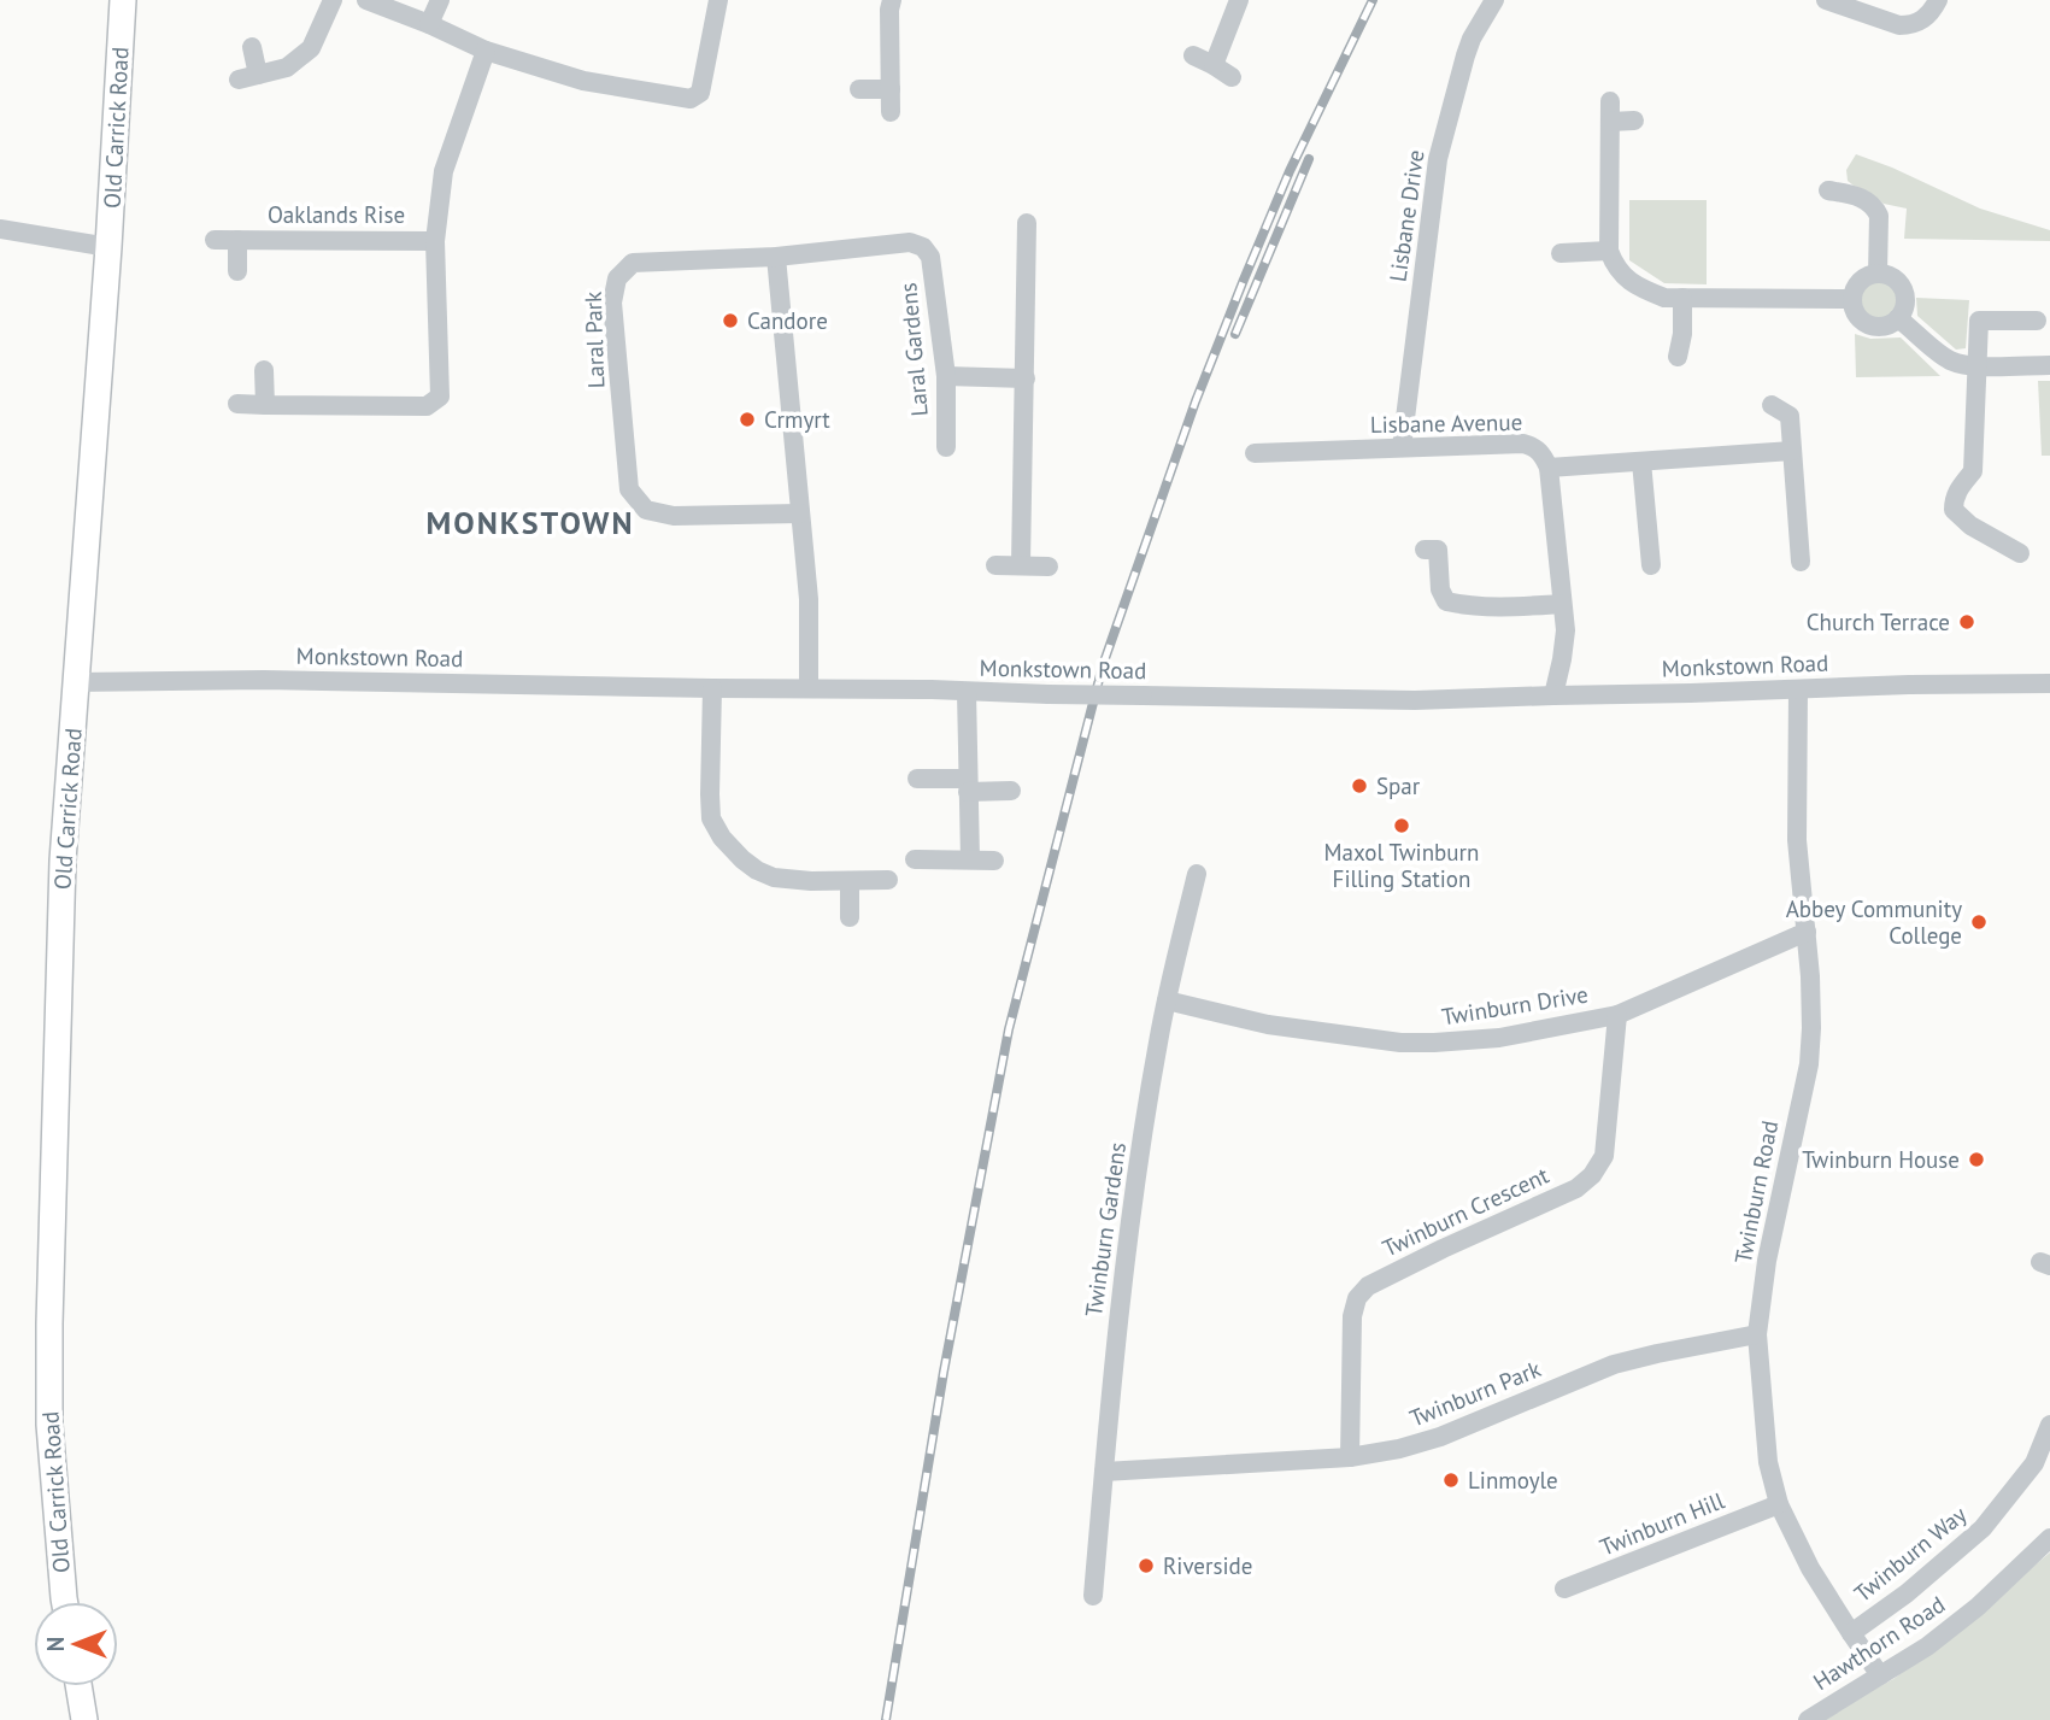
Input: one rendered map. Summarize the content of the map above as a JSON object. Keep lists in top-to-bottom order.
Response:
{
  "streets": {
    "main road": ["Old Carrick Road"],
    "street": [
      "Oaklands Rise",
      "Lisbane Drive",
      "Laral Park",
      "Laral Gardens",
      "Lisbane Avenue",
      "Monkstown Road",
      "Twinburn Drive",
      "Twinburn Road",
      "Twinburn Crescent",
      "Twinburn Gardens",
      "Twinburn Park",
      "Twinburn Hill",
      "Twinburn Way",
      "Hawthorn Road"
    ]
  },
  "crossings": [
    ["Old Carrick Road", "Monkstown Road"],
    ["Lisbane Drive", "Lisbane Avenue"],
    ["Laral Park", "Laral Gardens"],
    ["Monkstown Road", "Twinburn Road"],
    ["Twinburn Drive", "Twinburn Road"],
    ["Twinburn Drive", "Twinburn Crescent"],
    ["Twinburn Drive", "Twinburn Gardens"],
    ["Twinburn Road", "Twinburn Park"],
    ["Twinburn Road", "Twinburn Hill"],
    ["Twinburn Road", "Twinburn Way"],
    ["Twinburn Road", "Hawthorn Road"],
    ["Twinburn Crescent", "Twinburn Park"],
    ["Twinburn Gardens", "Twinburn Park"]
  ],
  "districts": ["MONKSTOWN"],
  "places": [
    "Candore",
    "Crmyrt",
    "Church Terrace",
    "Spar",
    "Maxol Twinburn Filling Station",
    "Abbey Community College",
    "Twinburn House",
    "Linmoyle",
    "Riverside"
  ],
  "north": "left"
}
